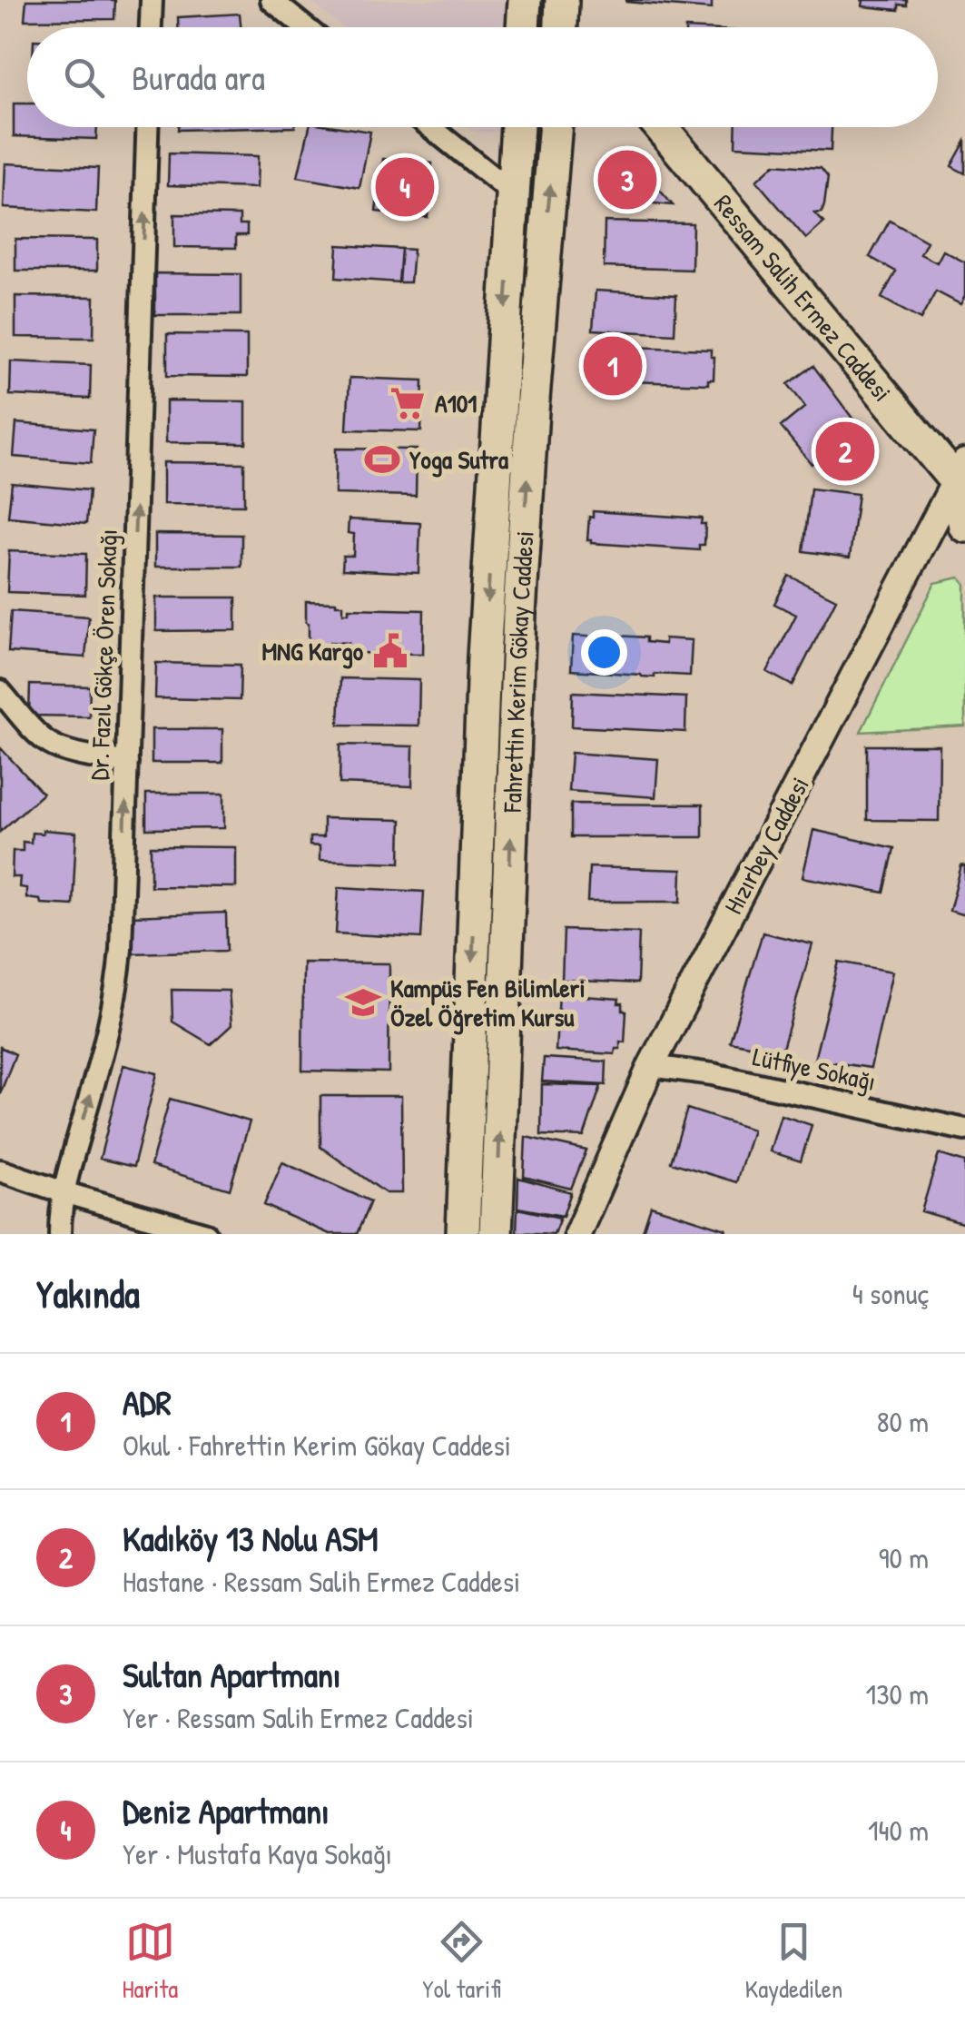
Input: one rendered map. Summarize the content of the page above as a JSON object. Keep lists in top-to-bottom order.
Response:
{
  "streets": {
    "main road": ["Ressam Salih Ermez Caddesi", "Fahrettin Kerim Gökay Caddesi"],
    "street": ["Dr. Fazıl Gökçe Ören Sokağı", "Hızırbey Caddesi", "Lütfiye Sokağı"]
  },
  "crossings": [
    ["Ressam Salih Ermez Caddesi", "Hızırbey Caddesi"],
    ["Hızırbey Caddesi", "Lütfiye Sokağı"]
  ],
  "one_way": ["Dr. Fazıl Gökçe Ören Sokağı"],
  "places": {
    "supermarket": ["A101"],
    "sports": ["Yoga Sutra"],
    "public building": ["MNG Kargo"],
    "school or university": ["Kampüs Fen Bilimleri Özel Öğretim Kursu"]
  },
  "page": {
    "search": "Burada ara",
    "pins": [
      "3",
      "4",
      "1",
      "2"
    ],
    "heading": ["Yakında", "4 sonuç"],
    "list": [
      {
        "mark": "1",
        "name": "ADR",
        "note": "Okul · Fahrettin Kerim Gökay Caddesi",
        "value": "80 m"
      },
      {
        "mark": "2",
        "name": "Kadıköy 13 Nolu ASM",
        "note": "Hastane · Ressam Salih Ermez Caddesi",
        "value": "90 m"
      },
      {
        "mark": "3",
        "name": "Sultan Apartmanı",
        "note": "Yer · Ressam Salih Ermez Caddesi",
        "value": "130 m"
      },
      {
        "mark": "4",
        "name": "Deniz Apartmanı",
        "note": "Yer · Mustafa Kaya Sokağı",
        "value": "140 m"
      }
    ],
    "nav": ["Harita", "Yol tarifi", "Kaydedilen"]
  }
}
